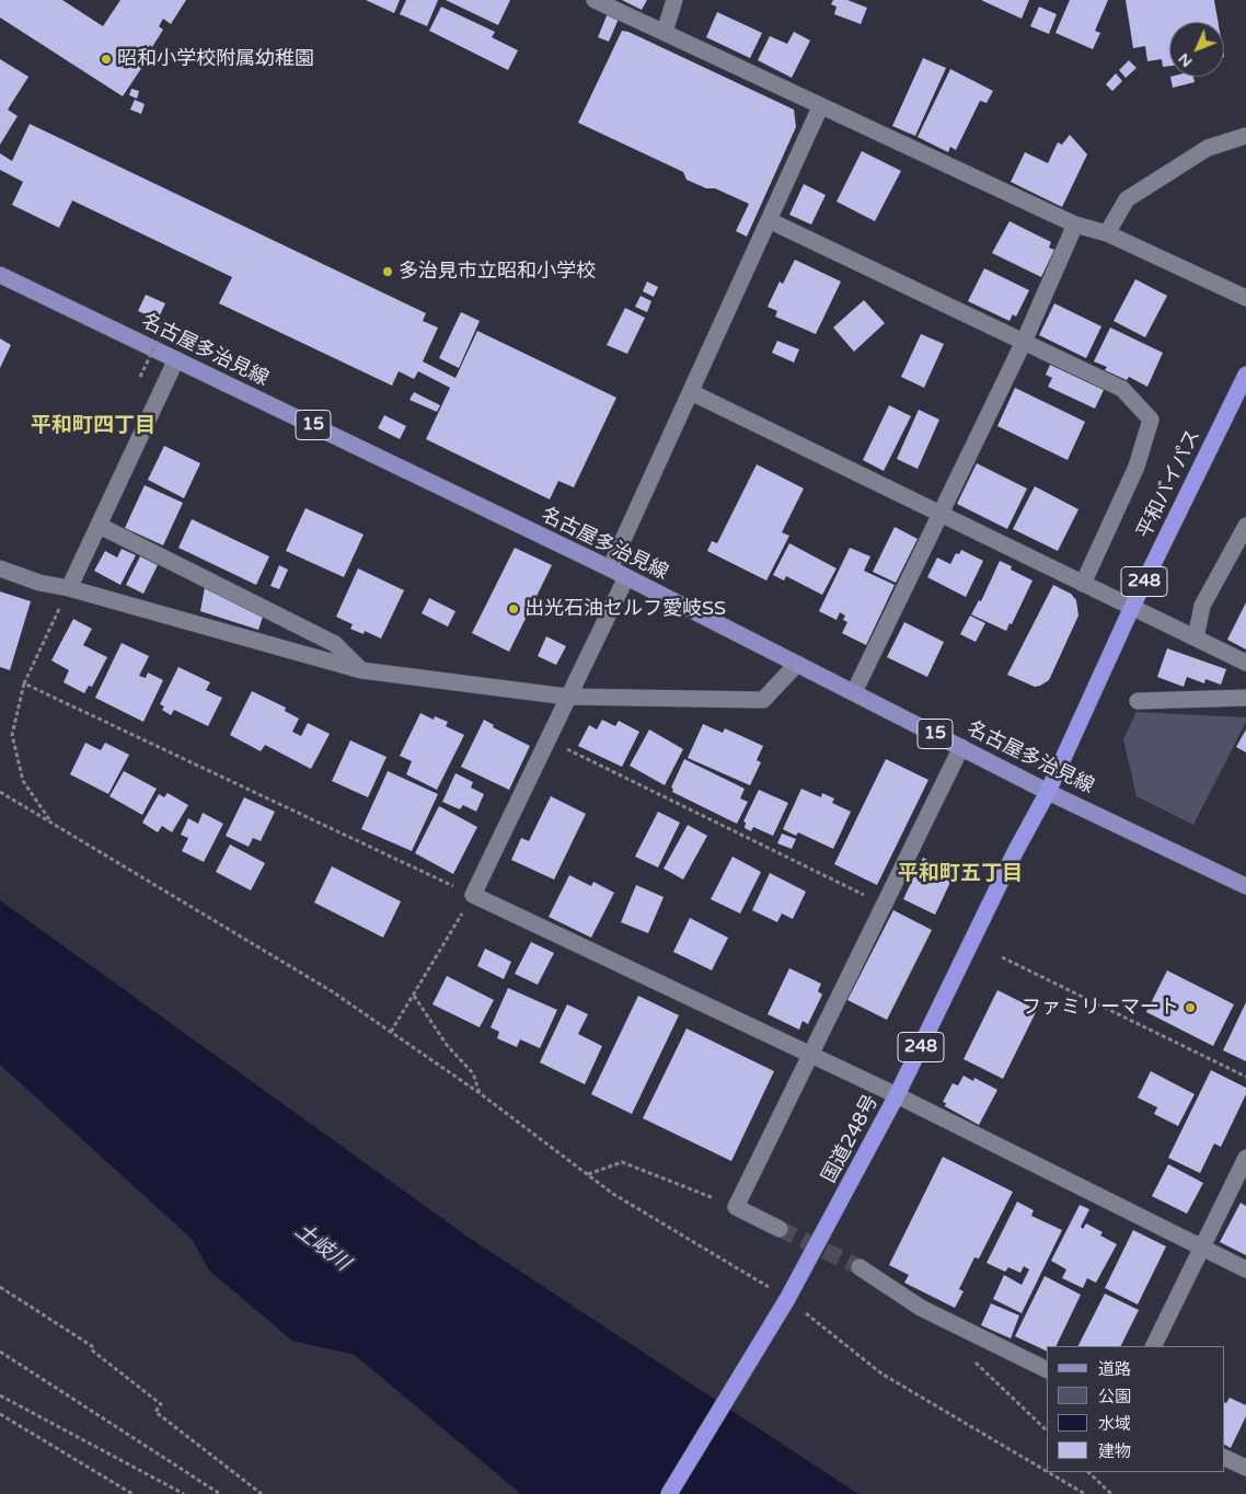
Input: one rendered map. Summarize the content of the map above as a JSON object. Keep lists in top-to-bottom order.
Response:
{
  "streets": {
    "highway": ["平和バイパス", "248", "国道248号"],
    "main road": ["名古屋多治見線", "15"]
  },
  "crossings": [
    ["名古屋多治見線", "平和バイパス"],
    ["名古屋多治見線", "国道248号"],
    ["平和バイパス", "国道248号"]
  ],
  "districts": ["平和町四丁目", "平和町五丁目"],
  "water": ["土岐川"],
  "places": [
    "昭和小学校附属幼稚園",
    "多治見市立昭和小学校",
    "出光石油セルフ愛岐SS",
    "ファミリーマート"
  ],
  "legend": [
    "道路",
    "公園",
    "水域",
    "建物"
  ],
  "north": "bottom left"
}
